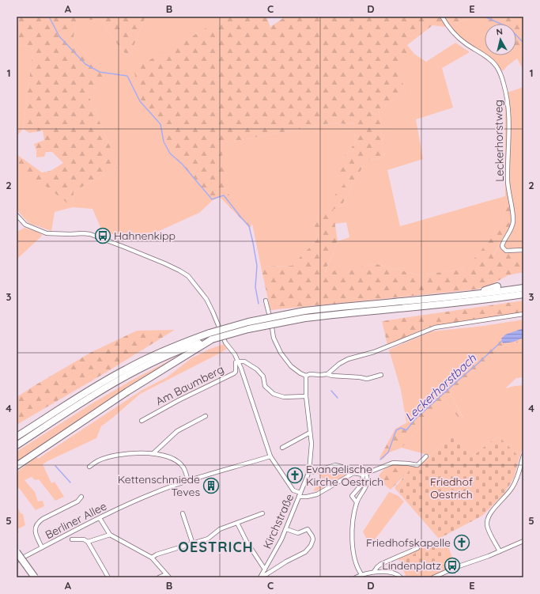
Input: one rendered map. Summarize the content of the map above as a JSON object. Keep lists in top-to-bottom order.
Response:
{
  "streets": {
    "street": [
      "Leckerhorstweg",
      "Am Baumberg",
      "Berliner Allee",
      "Kirchstraße"
    ]
  },
  "districts": ["OESTRICH"],
  "water": ["Leckerhorstbach"],
  "parks": ["Friedhof Oestrich"],
  "places": {
    "bus stop": ["Hahnenkipp", "Lindenplatz"],
    "church": ["Evangelische Kirche Oestrich", "Friedhofskapelle"],
    "building": ["Kettenschmiede Teves"]
  },
  "north": "top",
  "grid": {
    "columns": [
      "A",
      "B",
      "C",
      "D",
      "E"
    ],
    "rows": [
      "1",
      "2",
      "3",
      "4",
      "5"
    ]
  }
}
